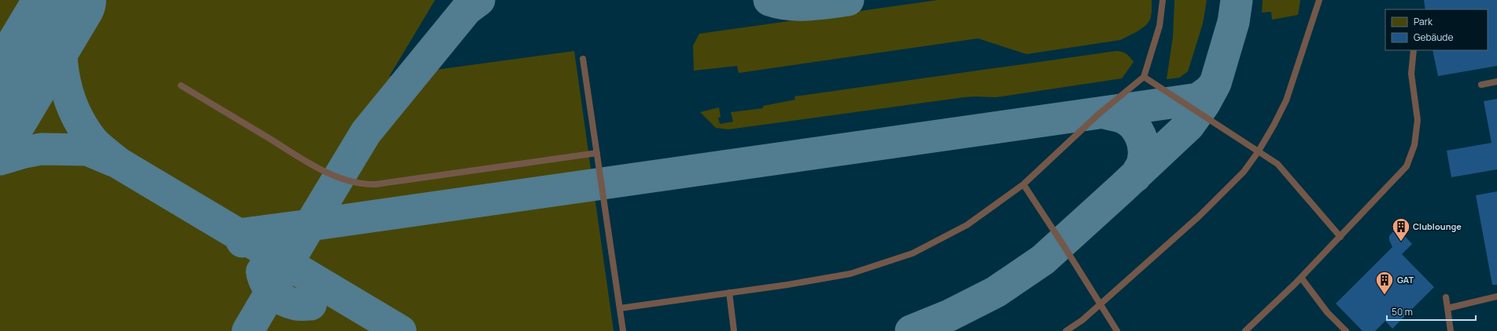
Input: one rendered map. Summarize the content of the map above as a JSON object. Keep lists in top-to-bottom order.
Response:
{
  "places": {
    "building": ["Clublounge", "GAT"]
  },
  "legend": ["Park", "Gebäude"],
  "scale_bar": "50 m"
}
